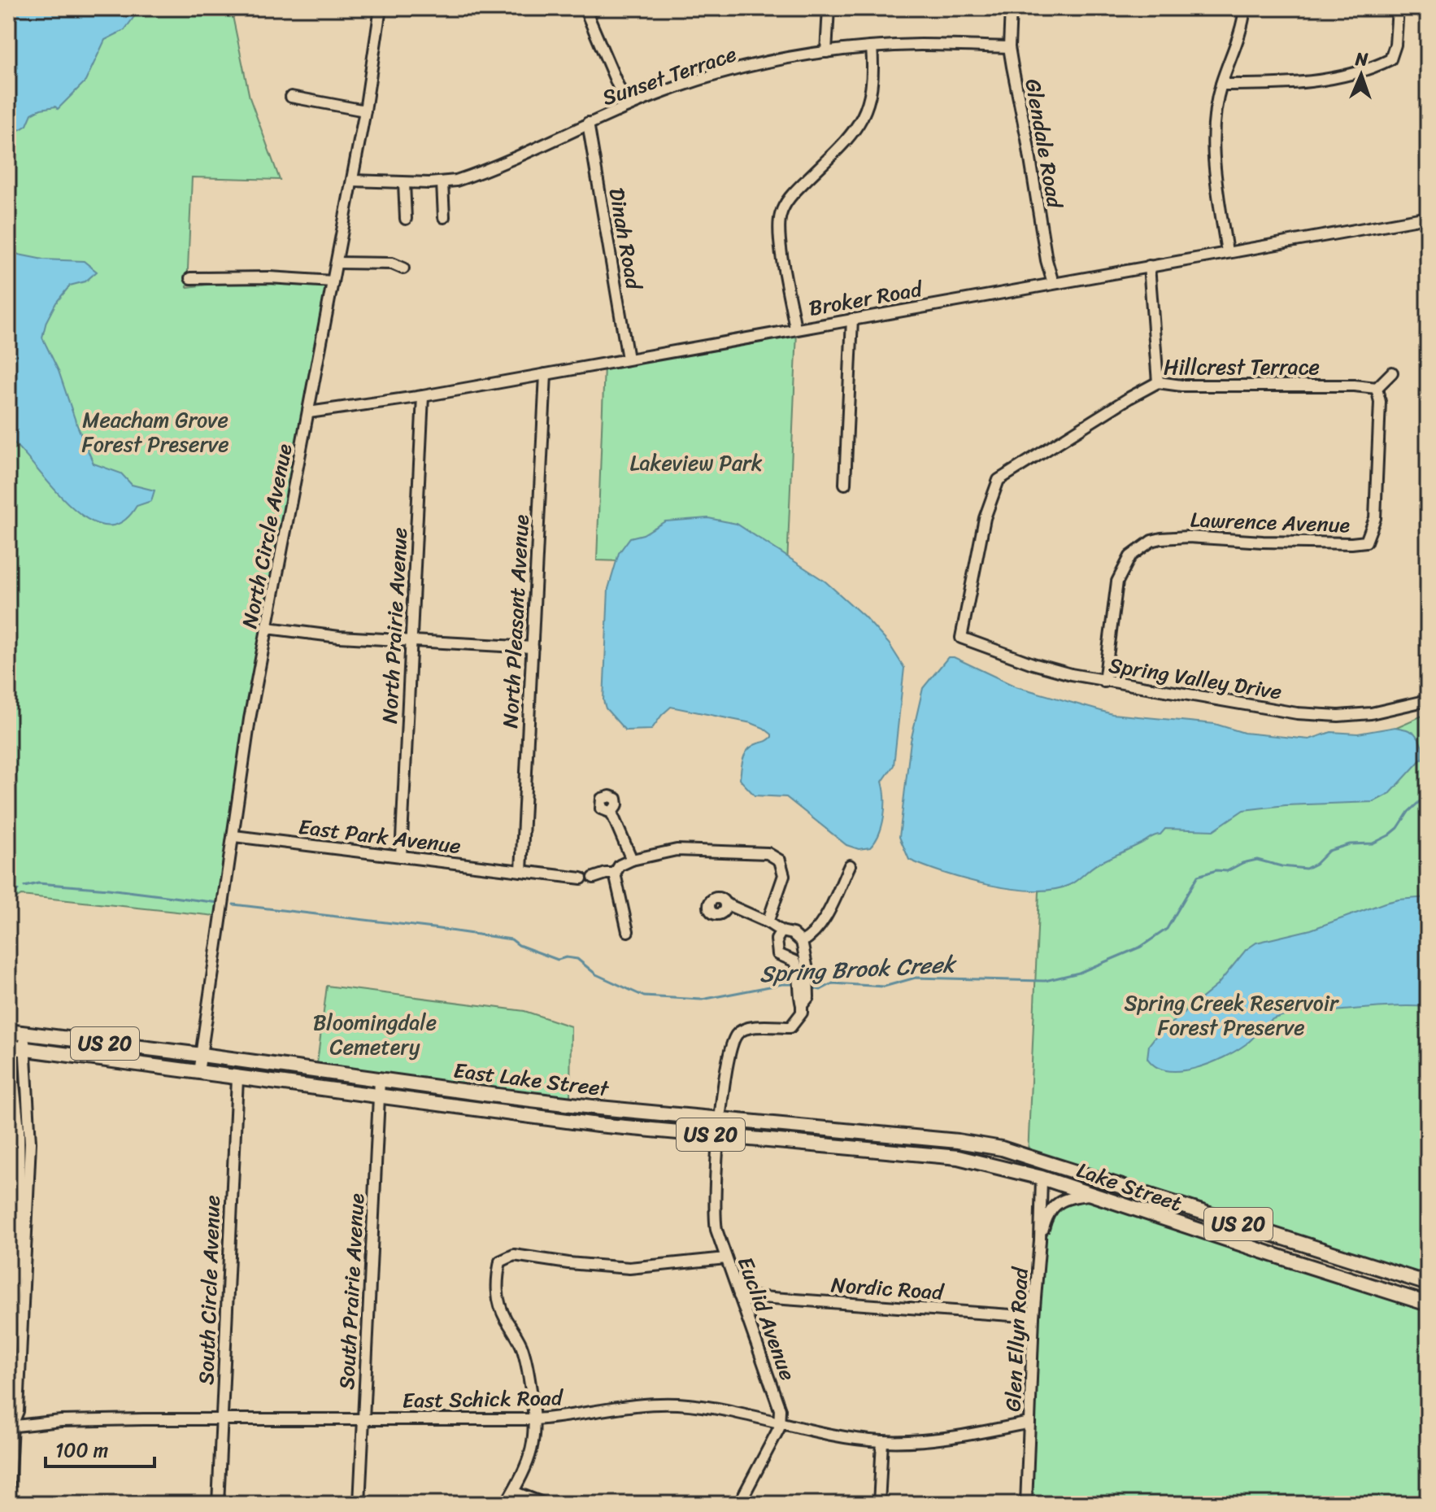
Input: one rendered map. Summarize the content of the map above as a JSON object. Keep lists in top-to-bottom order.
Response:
{
  "streets": {
    "main road": ["US 20", "East Lake Street", "Lake Street"],
    "street": [
      "Sunset Terrace",
      "Glendale Road",
      "Dinah Road",
      "Broker Road",
      "Hillcrest Terrace",
      "Lawrence Avenue",
      "North Circle Avenue",
      "North Pleasant Avenue",
      "North Prairie Avenue",
      "Spring Valley Drive",
      "East Park Avenue",
      "Nordic Road",
      "South Circle Avenue",
      "South Prairie Avenue",
      "Euclid Avenue",
      "Glen Ellyn Road",
      "East Schick Road"
    ]
  },
  "crossings": [
    ["Sunset Terrace", "Glendale Road"],
    ["Sunset Terrace", "Dinah Road"],
    ["Sunset Terrace", "North Circle Avenue"],
    ["Glendale Road", "Broker Road"],
    ["Dinah Road", "Broker Road"],
    ["Broker Road", "North Circle Avenue"],
    ["Broker Road", "North Pleasant Avenue"],
    ["Broker Road", "North Prairie Avenue"],
    ["Hillcrest Terrace", "Lawrence Avenue"],
    ["Hillcrest Terrace", "Spring Valley Drive"],
    ["Lawrence Avenue", "Spring Valley Drive"],
    ["North Circle Avenue", "East Park Avenue"],
    ["North Circle Avenue", "East Lake Street"],
    ["North Pleasant Avenue", "East Park Avenue"],
    ["North Prairie Avenue", "East Park Avenue"],
    ["East Lake Street", "Lake Street"],
    ["East Lake Street", "South Circle Avenue"],
    ["East Lake Street", "South Prairie Avenue"],
    ["East Lake Street", "Euclid Avenue"],
    ["East Lake Street", "Glen Ellyn Road"],
    ["Lake Street", "Glen Ellyn Road"],
    ["Nordic Road", "Euclid Avenue"],
    ["Nordic Road", "Glen Ellyn Road"],
    ["South Circle Avenue", "East Schick Road"],
    ["South Prairie Avenue", "East Schick Road"],
    ["Euclid Avenue", "East Schick Road"],
    ["Glen Ellyn Road", "East Schick Road"]
  ],
  "water": ["Spring Brook Creek"],
  "parks": [
    "Meacham Grove Forest Preserve",
    "Lakeview Park",
    "Spring Creek Reservoir Forest Preserve",
    "Bloomingdale Cemetery"
  ],
  "scale_bar": "100 m",
  "north": "top"
}
